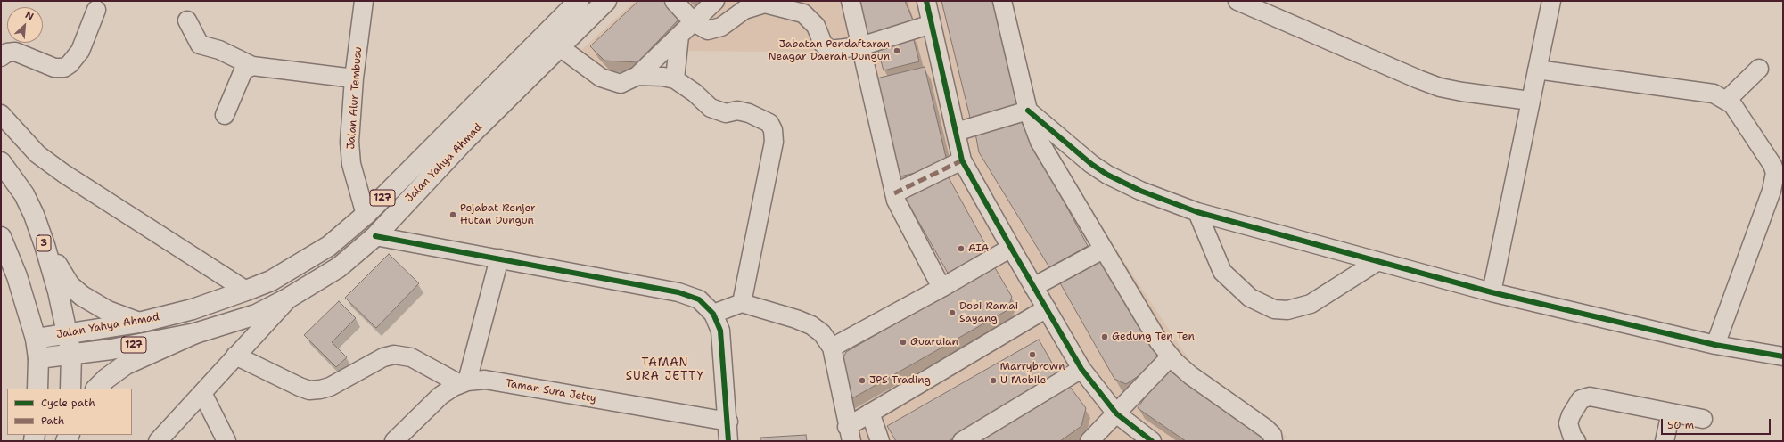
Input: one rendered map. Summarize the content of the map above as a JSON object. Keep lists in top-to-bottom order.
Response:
{
  "streets": {
    "main road": ["Jalan Yahya Ahmad", "127", "3"],
    "street": ["Jalan Alur Tembusu", "Taman Sura Jetty"]
  },
  "crossings": [
    ["Jalan Alur Tembusu", "Jalan Yahya Ahmad"],
    ["Jalan Yahya Ahmad", "3"]
  ],
  "districts": ["TAMAN SURA JETTY"],
  "places": [
    "Jabatan Pendaftaran Neagar Daerah Dungun",
    "Pejabat Renjer Hutan Dungun",
    "AIA",
    "Dobi Ramai Sayang",
    "Gedung Ten Ten",
    "Guardian",
    "Marrybrown",
    "JPS Trading",
    "U Mobile"
  ],
  "legend": ["Cycle path", "Path"],
  "scale_bar": "50 m",
  "north": "top right"
}
